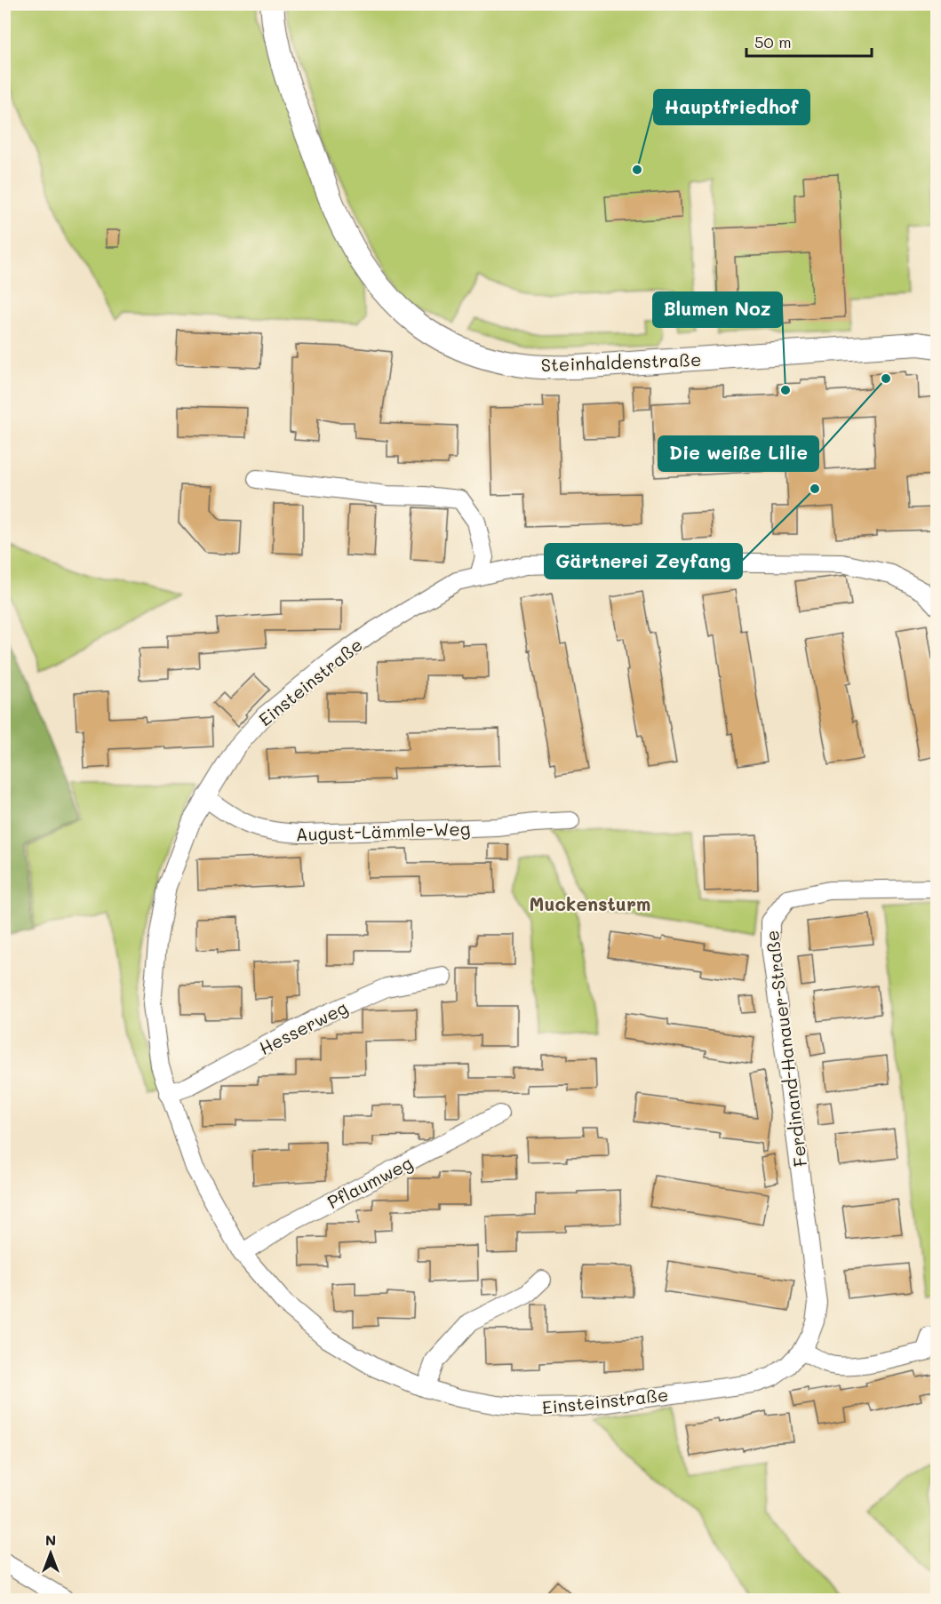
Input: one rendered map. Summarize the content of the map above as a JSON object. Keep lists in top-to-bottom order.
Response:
{
  "streets": {
    "street": [
      "Steinhaldenstraße",
      "Einsteinstraße",
      "August-Lämmle-Weg",
      "Hesserweg",
      "Ferdinand-Hanauer-Straße",
      "Pflaumweg"
    ]
  },
  "crossings": [
    ["Einsteinstraße", "August-Lämmle-Weg"],
    ["Einsteinstraße", "Hesserweg"],
    ["Einsteinstraße", "Ferdinand-Hanauer-Straße"],
    ["Einsteinstraße", "Pflaumweg"]
  ],
  "districts": ["Muckensturm"],
  "places": [
    "Hauptfriedhof",
    "Die weiße Lilie",
    "Blumen Noz",
    "Gärtnerei Zeyfang"
  ],
  "scale_bar": "50 m",
  "north": "top"
}
